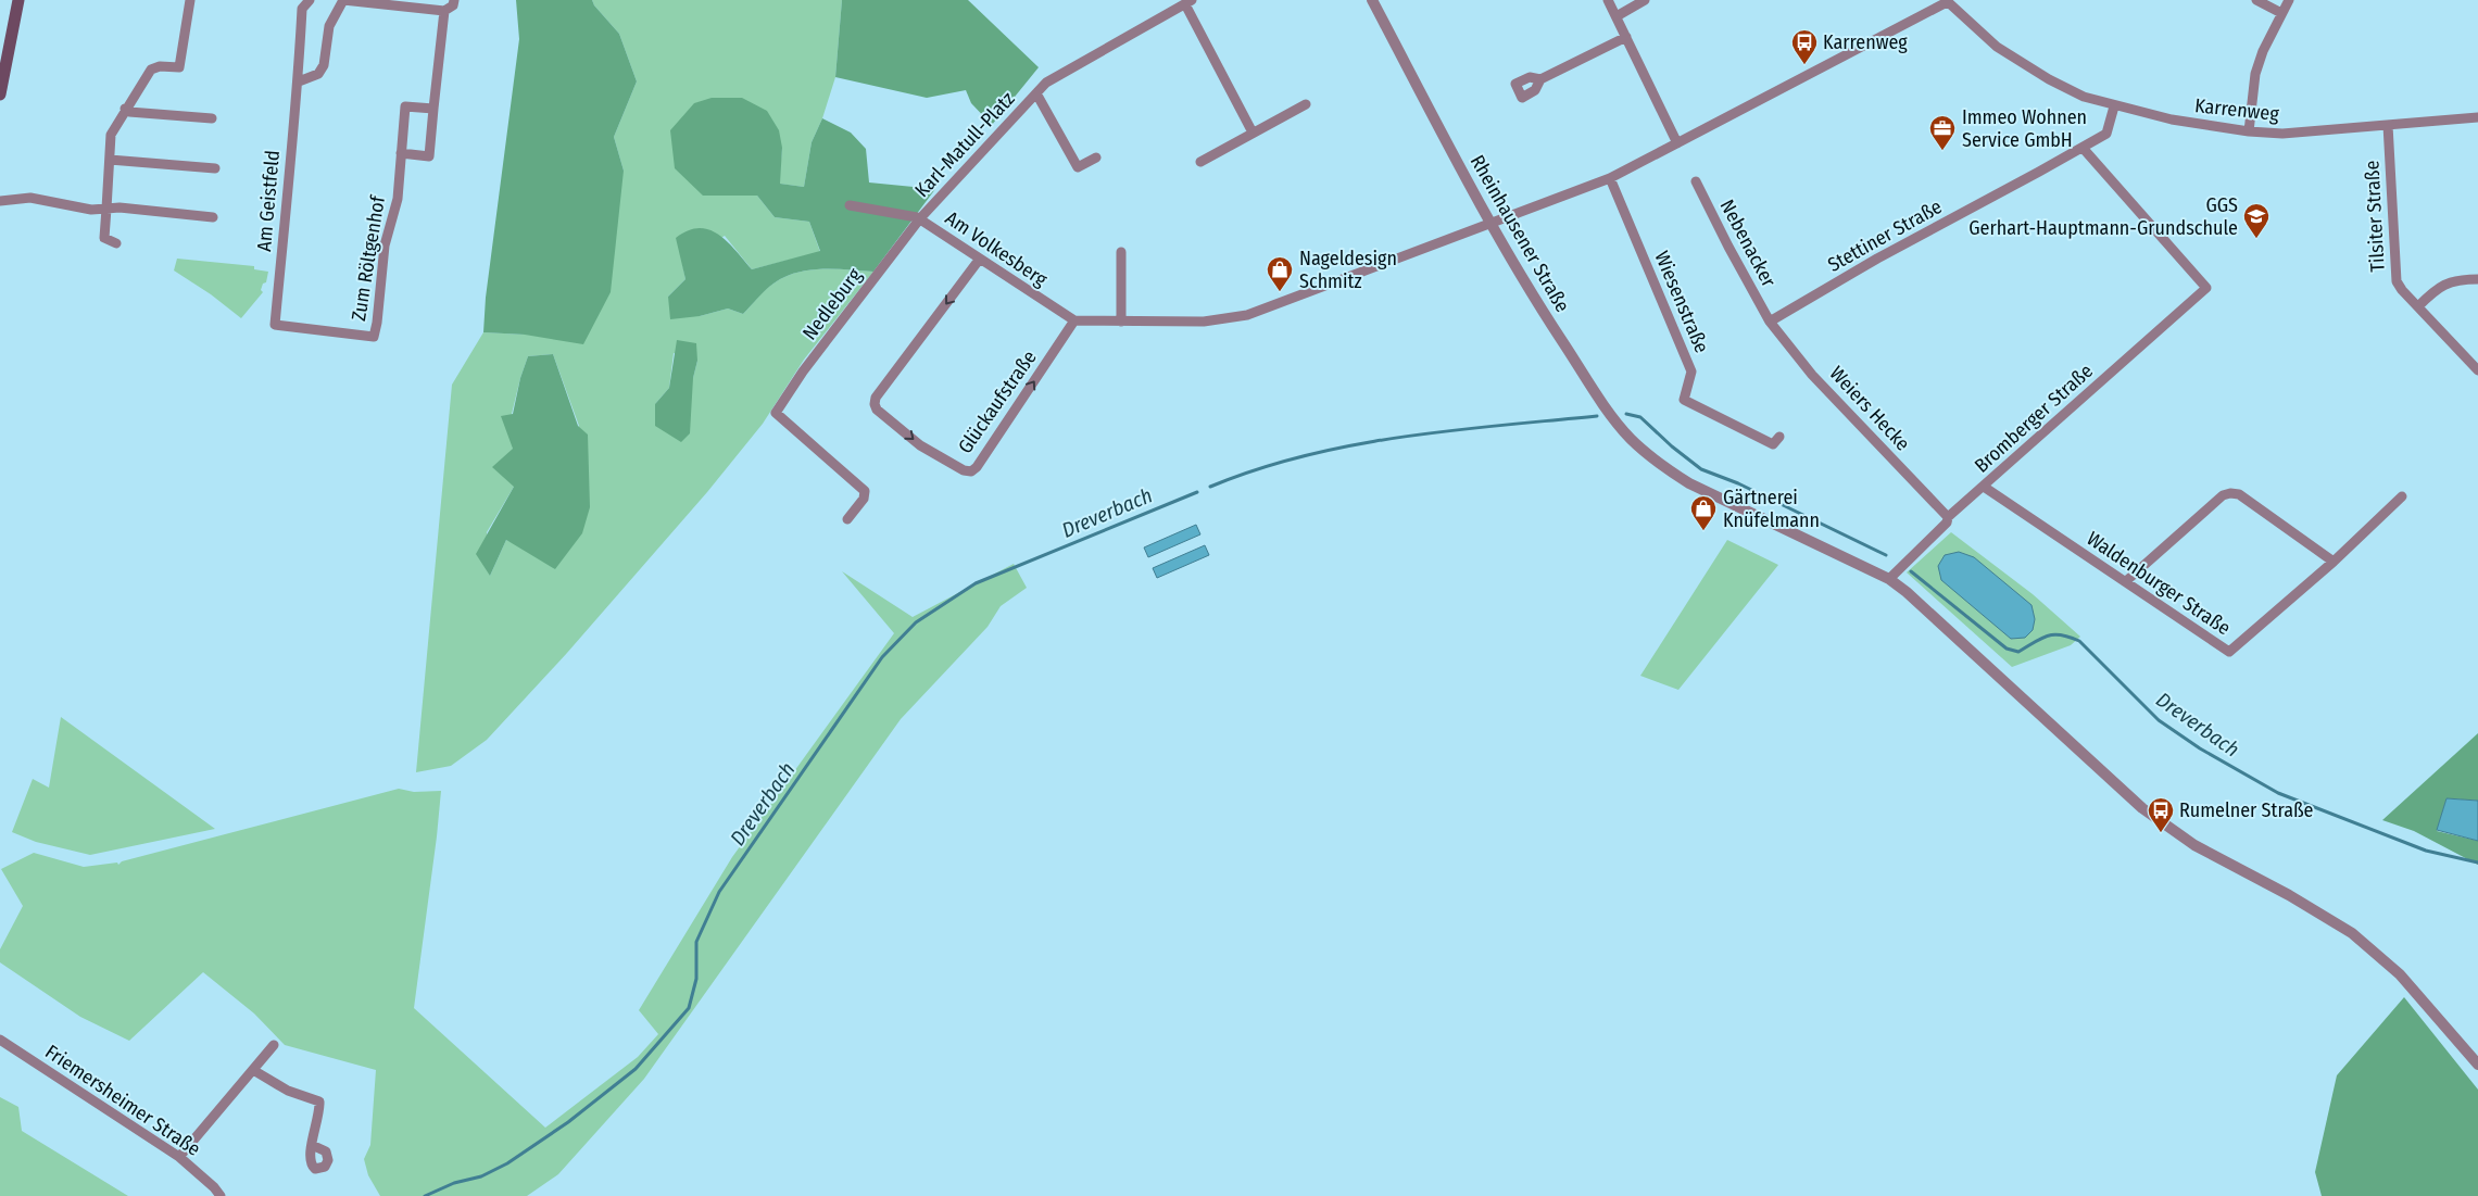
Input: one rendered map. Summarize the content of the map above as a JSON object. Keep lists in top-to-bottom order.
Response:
{
  "streets": {
    "street": [
      "Karrenweg",
      "Karl-Matull-Platz",
      "Am Geistfeld",
      "Tilsiter Straße",
      "Rheinhausener Straße",
      "Stettiner Straße",
      "Nebenacker",
      "Am Volkesberg",
      "Zum Röltgenhof",
      "Wiesenstraße",
      "Nedleburg",
      "Glückaufstraße",
      "Weiers Hecke",
      "Bromberger Straße",
      "Waldenburger Straße",
      "Friemersheimer Straße"
    ]
  },
  "crossings": [
    ["Karrenweg", "Tilsiter Straße"],
    ["Karrenweg", "Rheinhausener Straße"],
    ["Karrenweg", "Stettiner Straße"],
    ["Karrenweg", "Wiesenstraße"],
    ["Karl-Matull-Platz", "Am Volkesberg"],
    ["Karl-Matull-Platz", "Nedleburg"],
    ["Am Geistfeld", "Zum Röltgenhof"],
    ["Rheinhausener Straße", "Bromberger Straße"],
    ["Stettiner Straße", "Nebenacker"],
    ["Stettiner Straße", "Weiers Hecke"],
    ["Stettiner Straße", "Bromberger Straße"],
    ["Nebenacker", "Weiers Hecke"],
    ["Am Volkesberg", "Nedleburg"],
    ["Am Volkesberg", "Glückaufstraße"],
    ["Weiers Hecke", "Bromberger Straße"],
    ["Bromberger Straße", "Waldenburger Straße"]
  ],
  "water": ["Dreverbach"],
  "places": {
    "bus stop": ["Karrenweg", "Rumelner Straße"],
    "office": ["Immeo Wohnen Service GmbH"],
    "school or university": ["GGS Gerhart-Hauptmann-Grundschule"],
    "shop": ["Nageldesign Schmitz", "Gärtnerei Knüfelmann"]
  }
}
